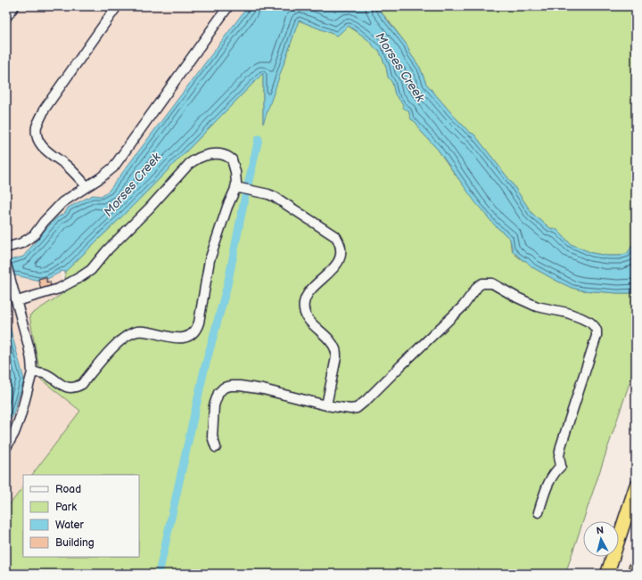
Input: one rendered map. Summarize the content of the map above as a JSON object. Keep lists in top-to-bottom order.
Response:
{
  "water": ["Morses Creek"],
  "legend": [
    "Road",
    "Park",
    "Water",
    "Building"
  ],
  "north": "top"
}
